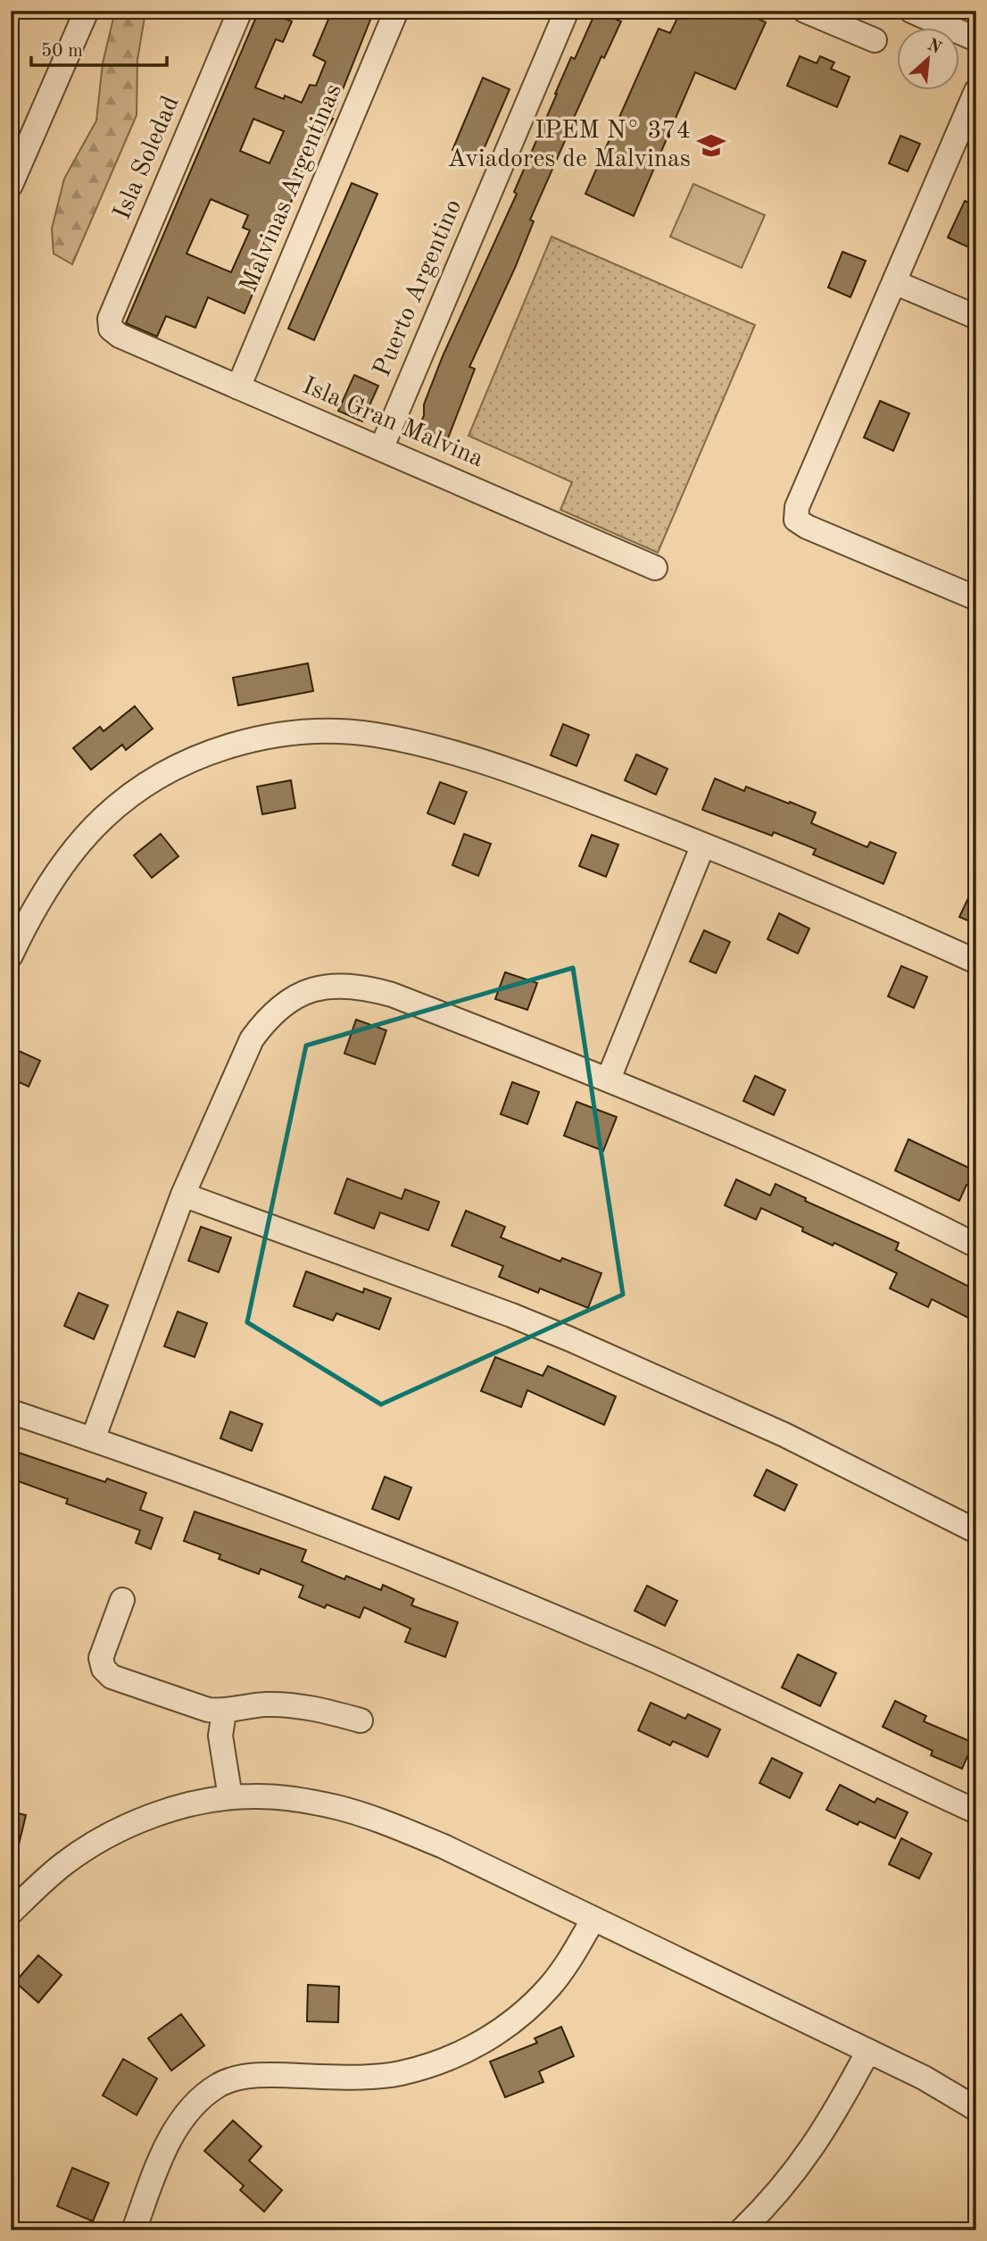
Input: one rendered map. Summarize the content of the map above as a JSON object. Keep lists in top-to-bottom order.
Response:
{
  "streets": {
    "street": [
      "Isla Soledad",
      "Malvinas Argentinas",
      "Puerto Argentino",
      "Isla Gran Malvina"
    ]
  },
  "crossings": [
    ["Isla Soledad", "Isla Gran Malvina"],
    ["Malvinas Argentinas", "Isla Gran Malvina"],
    ["Puerto Argentino", "Isla Gran Malvina"]
  ],
  "places": {
    "school or university": ["IPEM N° 374 Aviadores de Malvinas"]
  },
  "scale_bar": "50 m",
  "north": "top right"
}
